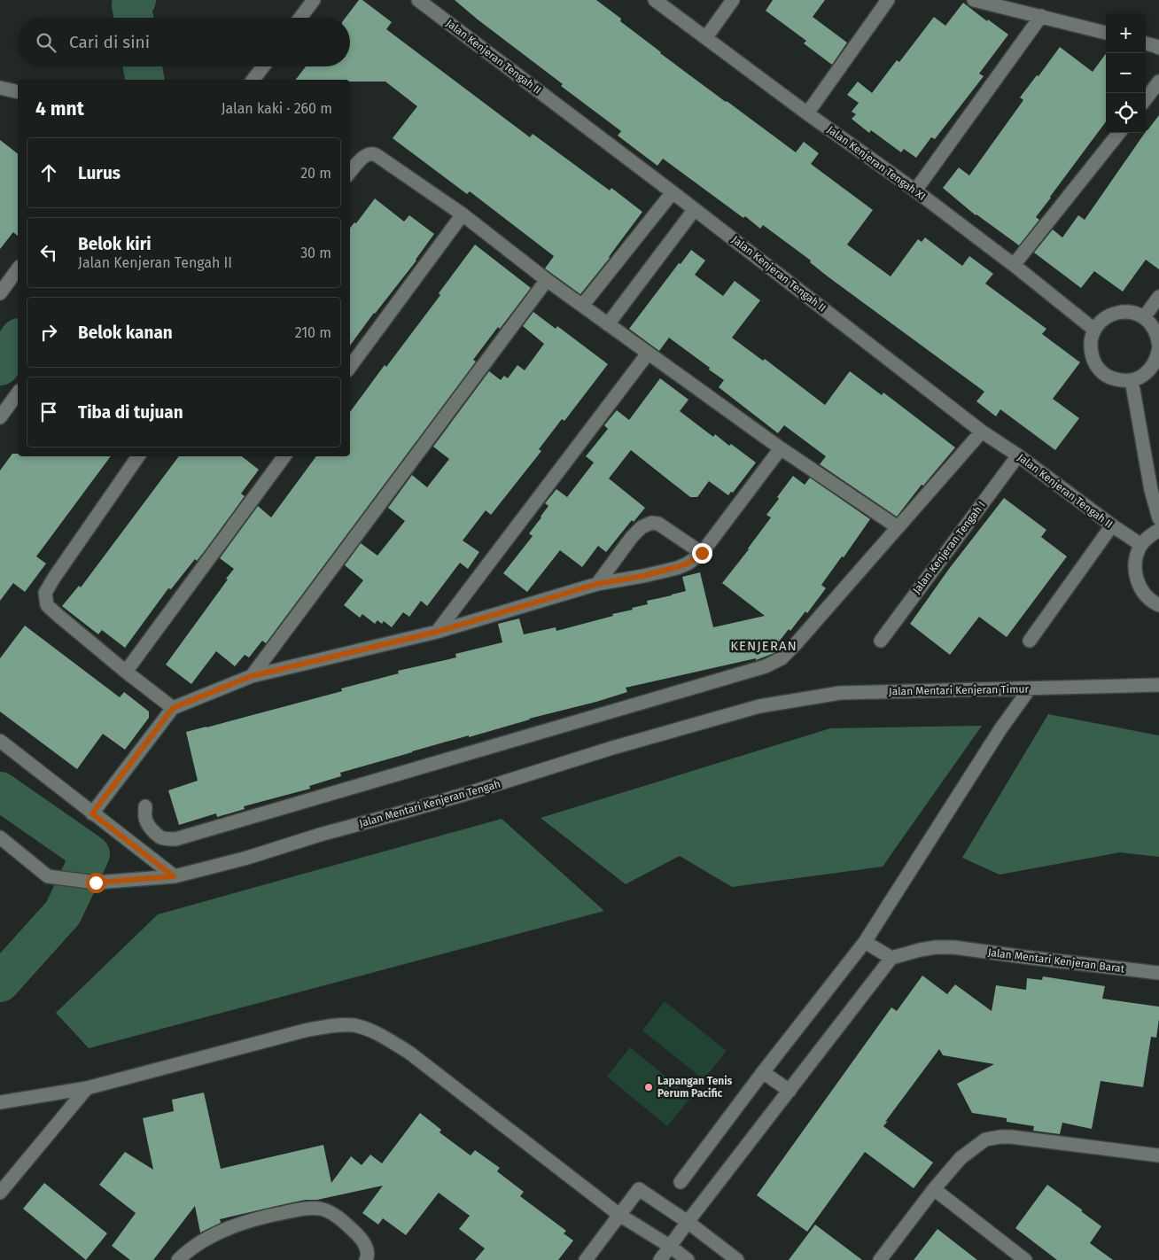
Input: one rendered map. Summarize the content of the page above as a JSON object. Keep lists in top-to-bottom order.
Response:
{
  "streets": {
    "street": [
      "Jalan Kenjeran Tengah II",
      "Jalan Kenjeran Tengah XI",
      "Jalan Kenjeran Tengah I",
      "Jalan Mentari Kenjeran Timur",
      "Jalan Mentari Kenjeran Tengah",
      "Jalan Mentari Kenjeran Barat"
    ]
  },
  "crossings": [
    ["Jalan Kenjeran Tengah II", "Jalan Kenjeran Tengah I"],
    ["Jalan Mentari Kenjeran Timur", "Jalan Mentari Kenjeran Tengah"]
  ],
  "districts": ["KENJERAN"],
  "places": ["Lapangan Tenis Perum Pacific"],
  "page": {
    "map_buttons": ["+", "−"],
    "search": "Cari di sini",
    "heading": ["4 mnt", "Jalan kaki · 260 m"],
    "list": [
      ["Lurus", "20 m"],
      ["Belok kiri", "Jalan Kenjeran Tengah II", "30 m"],
      ["Belok kanan", "210 m"],
      "Tiba di tujuan"
    ]
  }
}
